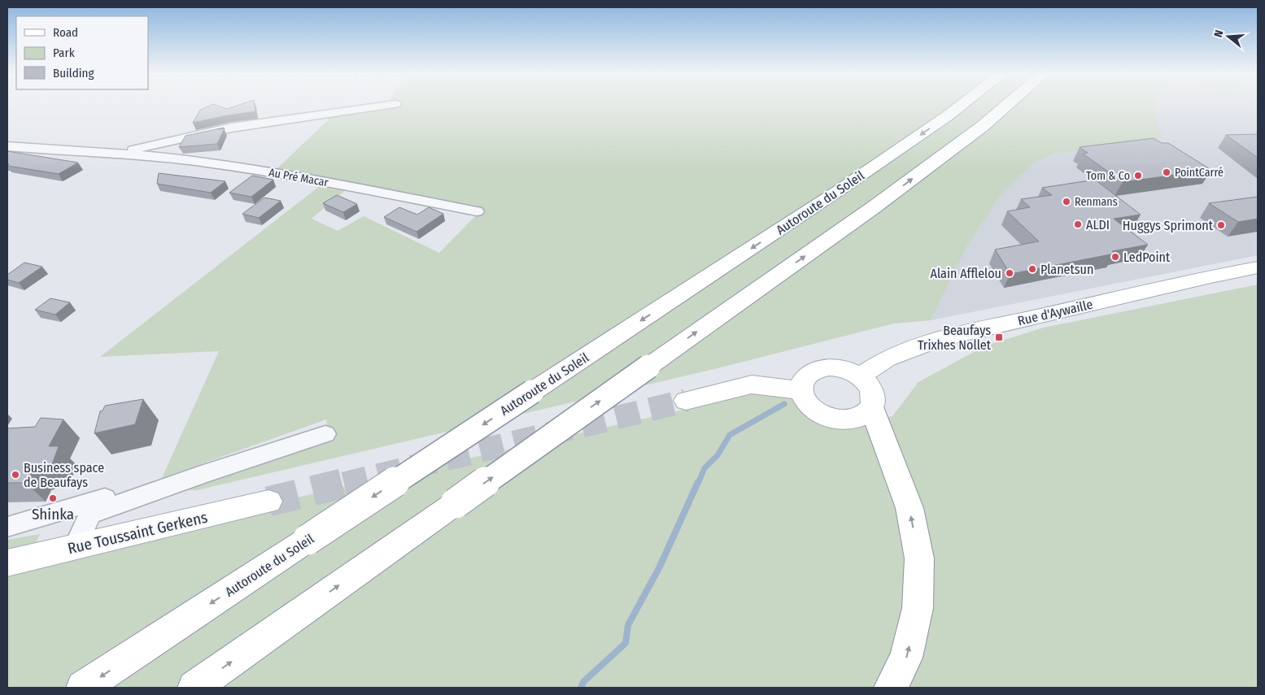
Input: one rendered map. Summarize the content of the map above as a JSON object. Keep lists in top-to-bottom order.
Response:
{
  "streets": {
    "main road": ["Autoroute du Soleil", "Rue d'Aywaille", "Rue Toussaint Gerkens"],
    "street": ["Au Pré Macar"]
  },
  "places": {
    "other": [
      "PointCarré",
      "Tom & Co",
      "Renmans",
      "ALDI",
      "Huggys Sprimont",
      "LedPoint",
      "Planetsun",
      "Alain Afflelou",
      "Business space de Beaufays",
      "Shinka"
    ],
    "transit": ["Beaufays Trixhes Nollet"]
  },
  "legend": ["Road", "Park", "Building"],
  "north": "left"
}
